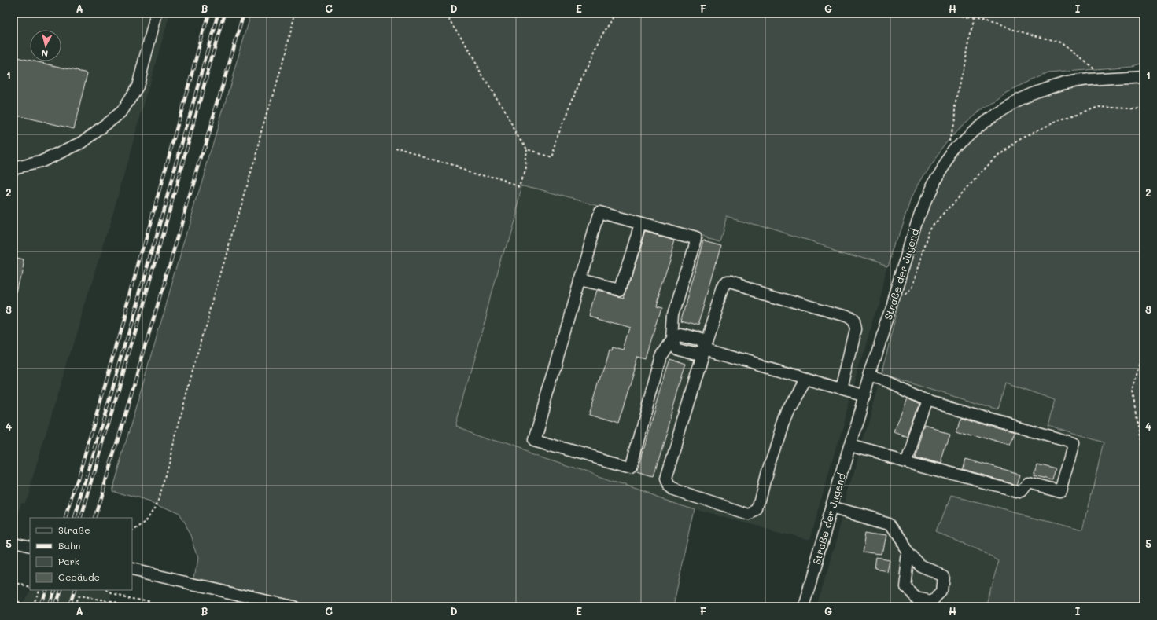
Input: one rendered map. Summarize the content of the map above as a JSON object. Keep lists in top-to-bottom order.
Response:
{
  "streets": {
    "street": ["Straße der Jugend"]
  },
  "legend": [
    "Straße",
    "Bahn",
    "Park",
    "Gebäude"
  ],
  "north": "bottom",
  "grid": {
    "columns": [
      "A",
      "B",
      "C",
      "D",
      "E",
      "F",
      "G",
      "H",
      "I"
    ],
    "rows": [
      "1",
      "2",
      "3",
      "4",
      "5"
    ]
  }
}
